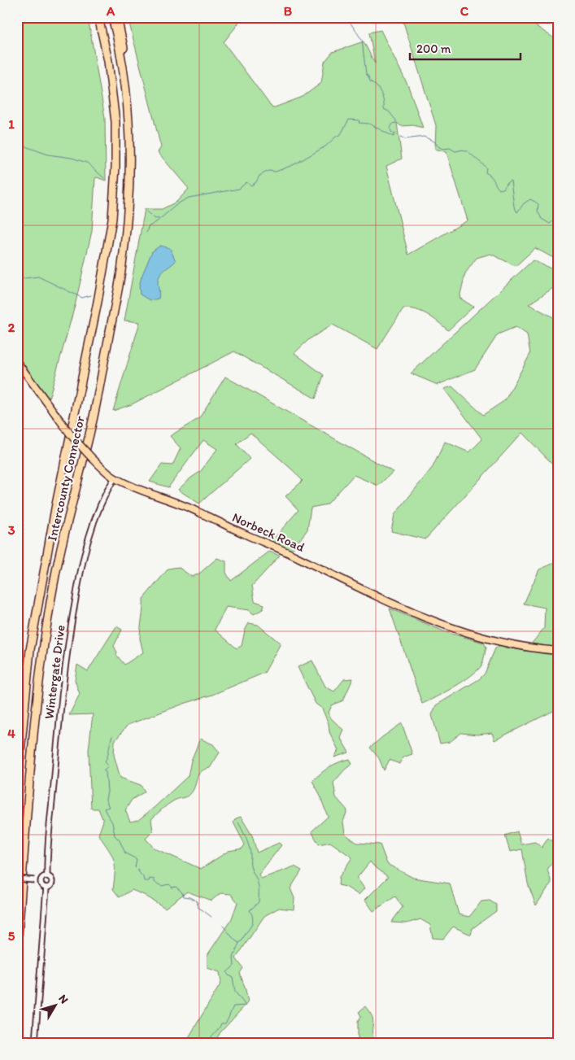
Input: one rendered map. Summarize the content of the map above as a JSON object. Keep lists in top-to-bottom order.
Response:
{
  "streets": {
    "highway": ["Intercounty Connector"],
    "main road": ["Norbeck Road"],
    "street": ["Wintergate Drive"]
  },
  "crossings": [
    ["Norbeck Road", "Wintergate Drive"]
  ],
  "scale_bar": "200 m",
  "north": "top right",
  "grid": {
    "columns": ["A", "B", "C"],
    "rows": [
      "1",
      "2",
      "3",
      "4",
      "5"
    ]
  }
}
